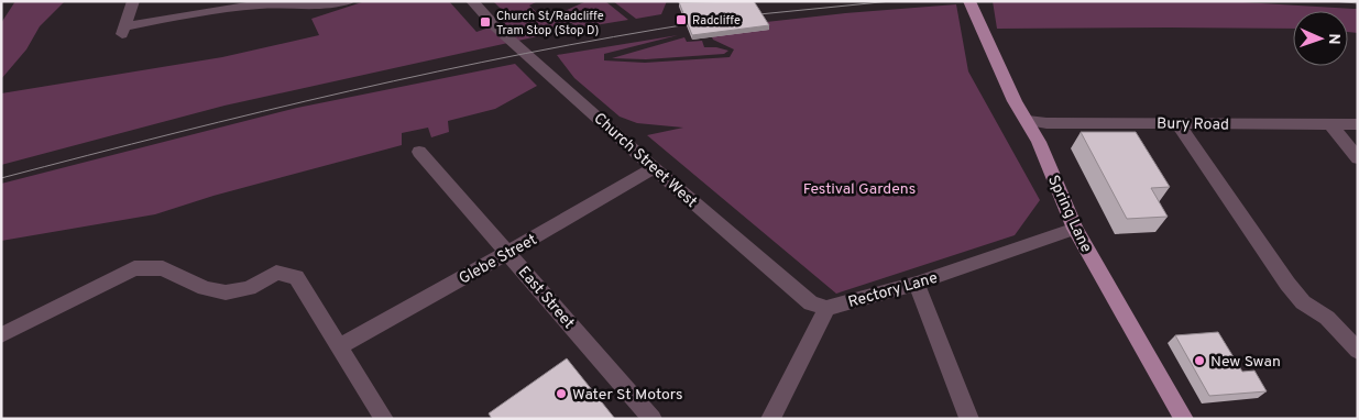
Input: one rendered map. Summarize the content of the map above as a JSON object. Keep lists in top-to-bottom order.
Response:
{
  "streets": {
    "main road": ["Spring Lane"],
    "street": [
      "Bury Road",
      "Church Street West",
      "Glebe Street",
      "Rectory Lane",
      "East Street"
    ]
  },
  "crossings": [
    ["Bury Road", "Spring Lane"],
    ["Church Street West", "Glebe Street"],
    ["Church Street West", "Rectory Lane"],
    ["Spring Lane", "Rectory Lane"],
    ["Glebe Street", "East Street"]
  ],
  "parks": ["Festival Gardens"],
  "places": {
    "transit": ["Radcliffe", "Church St/Radcliffe Tram Stop (Stop D)"],
    "other": ["New Swan", "Water St Motors"]
  },
  "north": "right"
}
